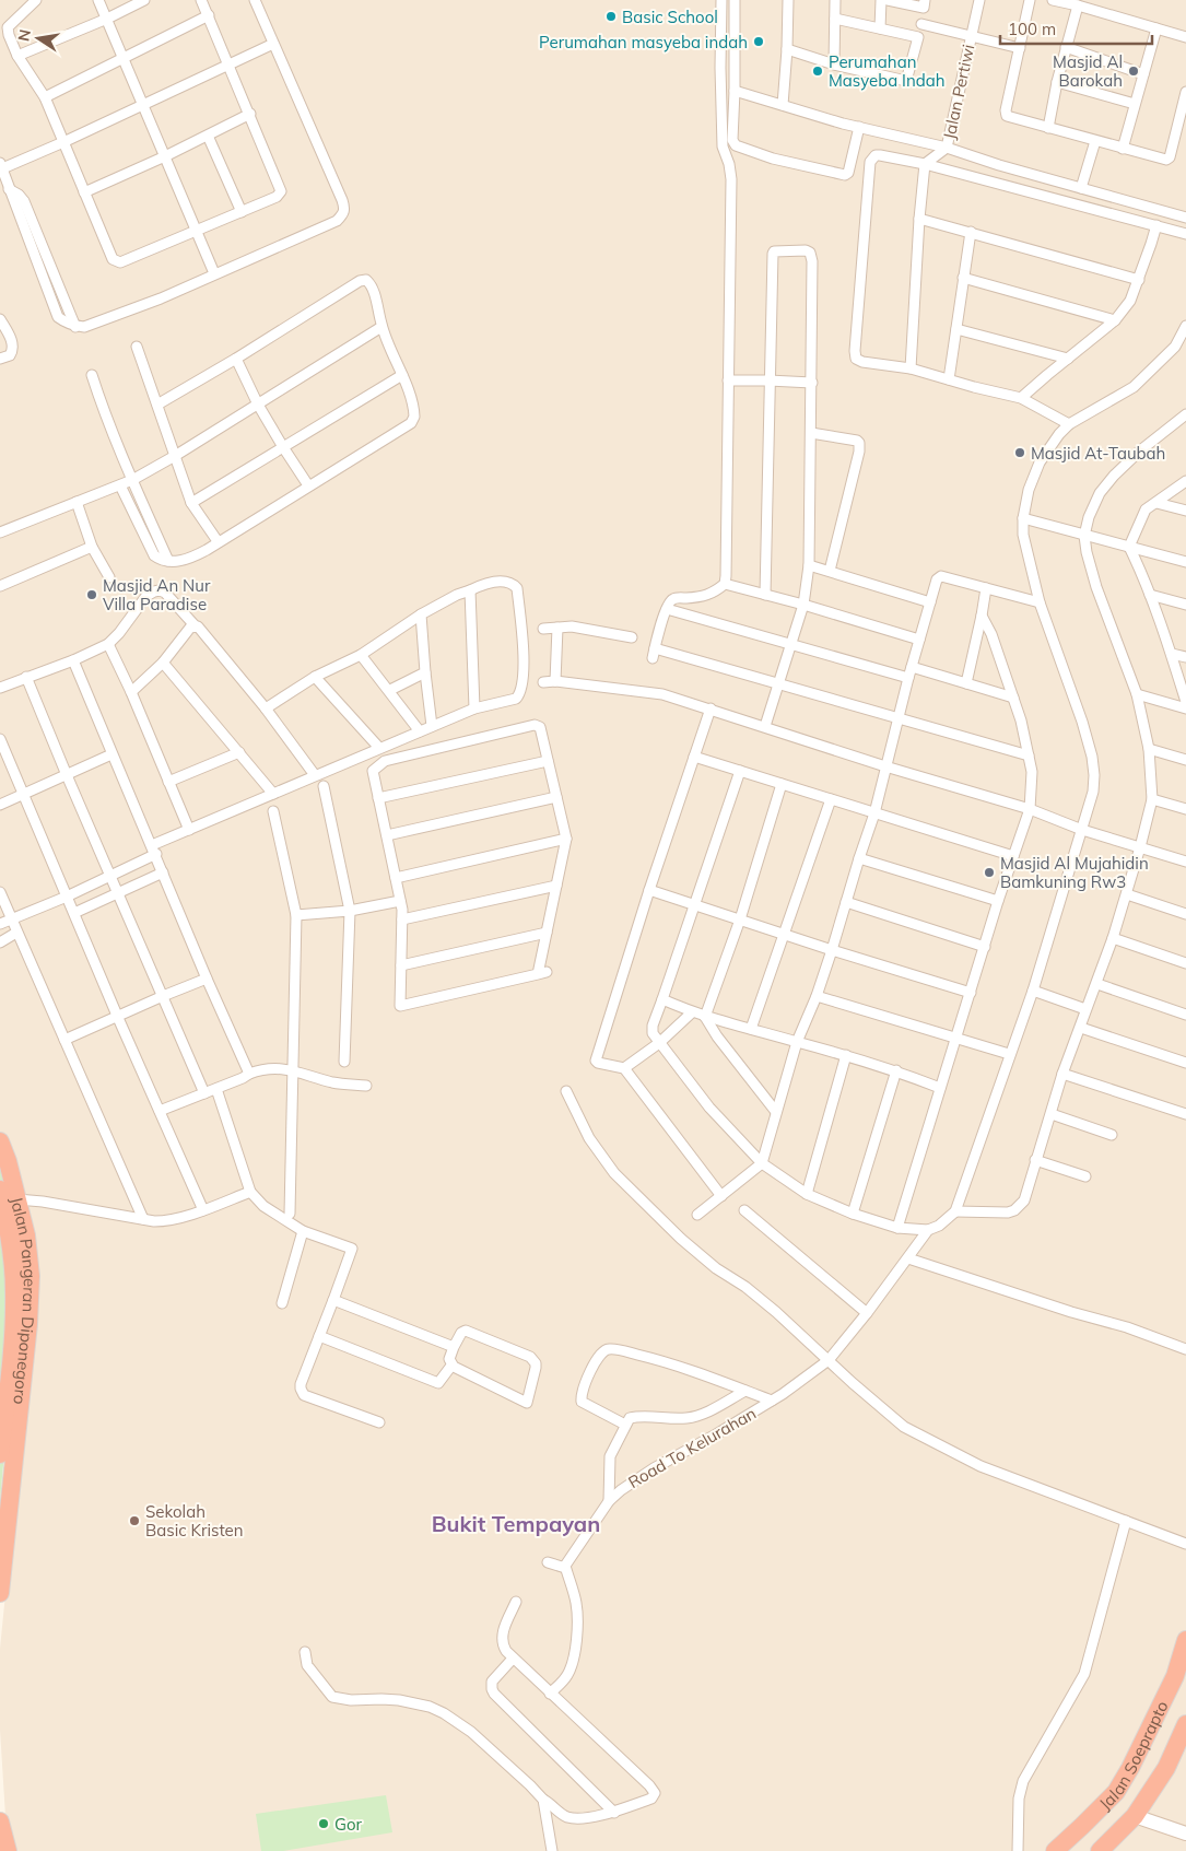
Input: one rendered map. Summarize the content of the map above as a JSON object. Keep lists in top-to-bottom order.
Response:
{
  "streets": {
    "highway": ["Jalan Pangeran Diponegoro", "Jalan Soeprapto"],
    "street": ["Jalan Pertiwi", "Road To Kelurahan"]
  },
  "districts": ["Bukit Tempayan"],
  "places": [
    "Basic School",
    "Perumahan masyeba indah",
    "Perumahan Masyeba Indah",
    "Masjid Al Barokah",
    "Masjid At-Taubah",
    "Masjid An Nur Villa Paradise",
    "Masjid Al Mujahidin Bamkuning Rw3",
    "Sekolah Basic Kristen",
    "Gor"
  ],
  "scale_bar": "100 m",
  "north": "left"
}
